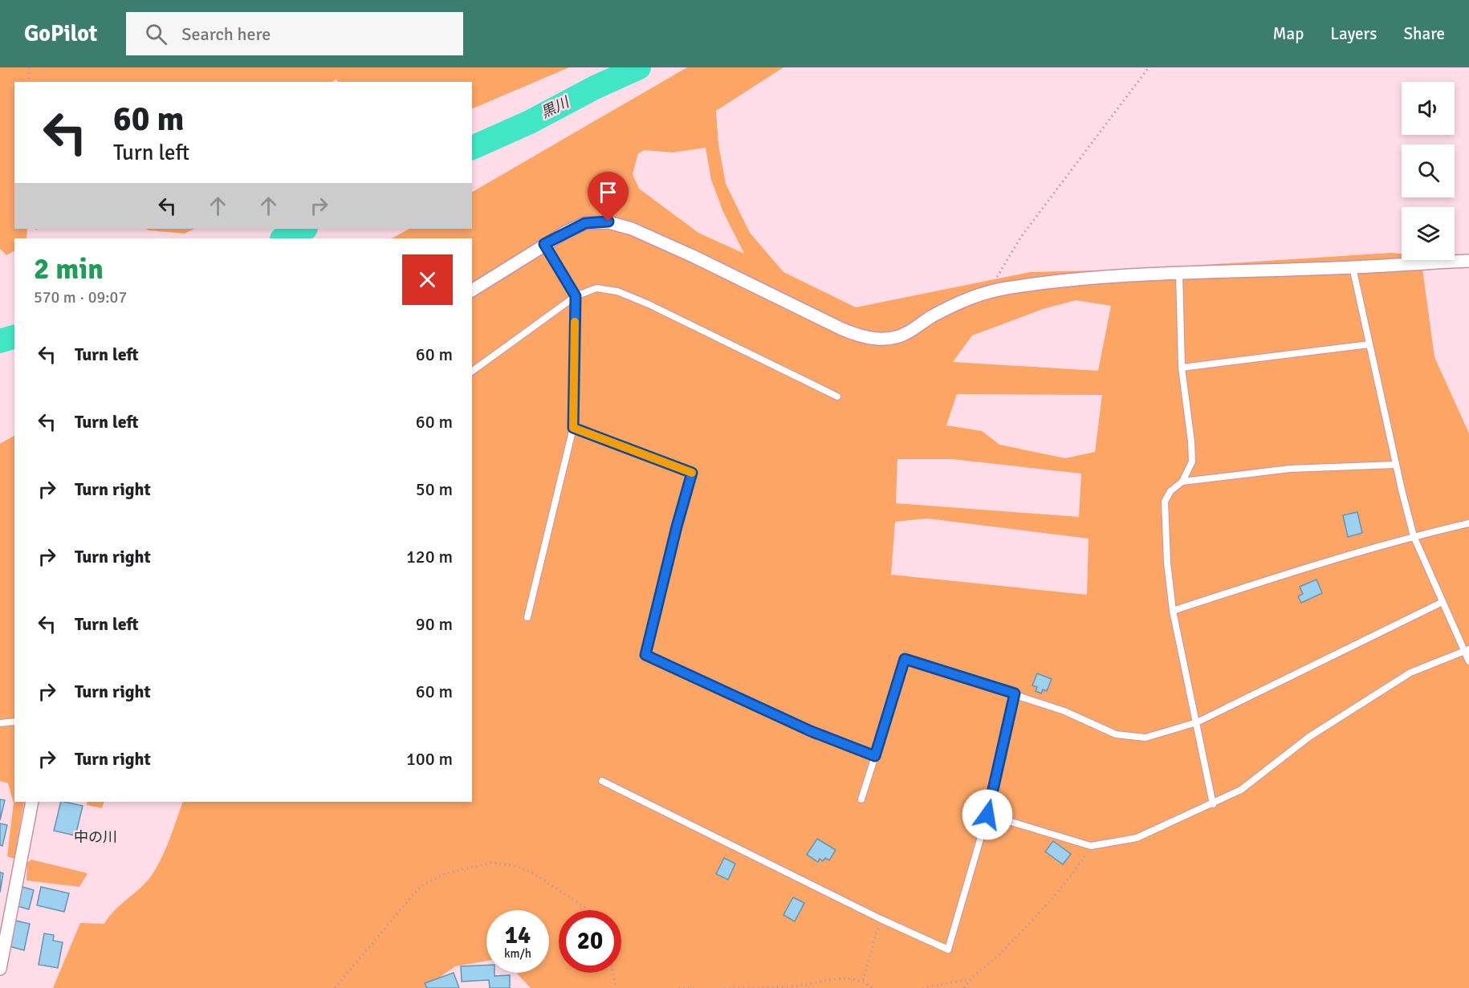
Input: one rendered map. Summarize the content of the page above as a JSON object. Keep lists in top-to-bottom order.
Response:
{
  "districts": ["中の川"],
  "water": ["黒川"],
  "page": {
    "header": "GoPilot",
    "search": "Search here",
    "nav": ["Map", "Layers", "Share"],
    "turn": ["60 m", "Turn left"],
    "heading": ["2 min", "570 m · 09:07"],
    "list": [
      {
        "name": "Turn left",
        "value": "60 m"
      },
      {
        "name": "Turn left",
        "value": "60 m"
      },
      {
        "name": "Turn right",
        "value": "50 m"
      },
      {
        "name": "Turn right",
        "value": "120 m"
      },
      {
        "name": "Turn left",
        "value": "90 m"
      },
      {
        "name": "Turn right",
        "value": "60 m"
      },
      {
        "name": "Turn right",
        "value": "100 m"
      }
    ],
    "speed": "14 km/h",
    "limit": "20"
  }
}
